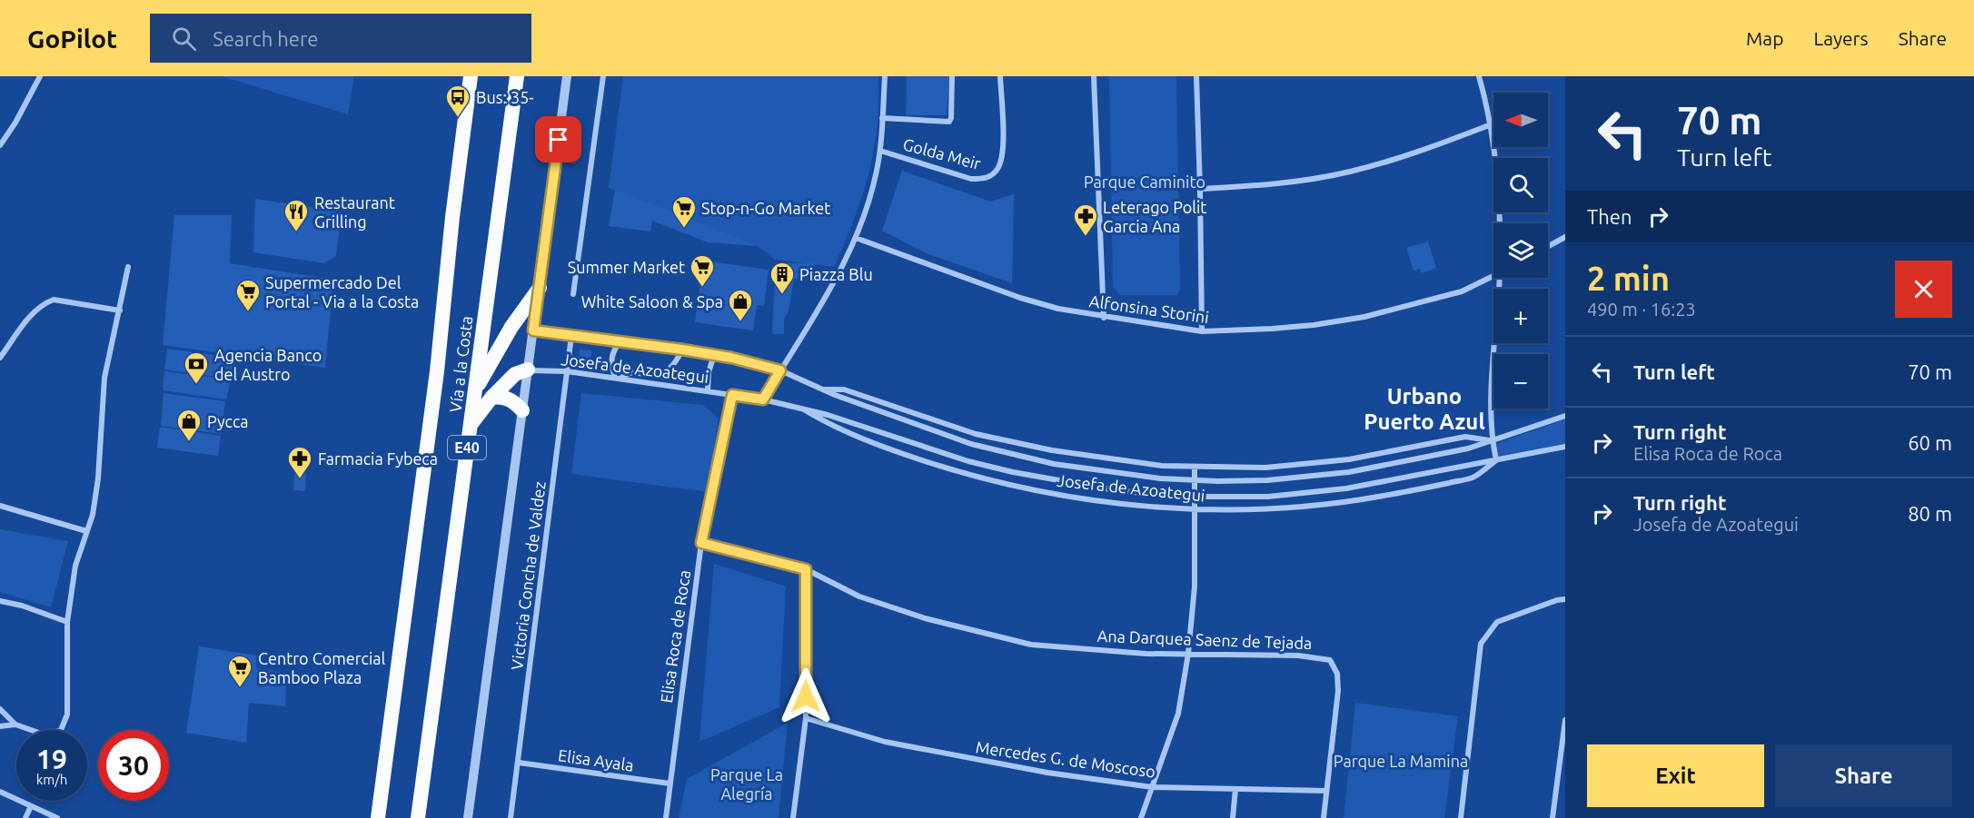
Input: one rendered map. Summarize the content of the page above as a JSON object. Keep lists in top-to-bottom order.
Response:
{
  "streets": {
    "highway": ["Vía a la Costa", "E40"],
    "street": [
      "Golda Meir",
      "Alfonsina Storini",
      "Josefa de Azoategui",
      "Victoria Concha de Valdez",
      "Elisa Roca de Roca",
      "Ana Darquea Saenz de Tejada",
      "Mercedes G. de Moscoso",
      "Elisa Ayala"
    ]
  },
  "crossings": [
    ["Josefa de Azoategui", "Victoria Concha de Valdez"],
    ["Josefa de Azoategui", "Elisa Roca de Roca"],
    ["Victoria Concha de Valdez", "Elisa Ayala"],
    ["Elisa Roca de Roca", "Ana Darquea Saenz de Tejada"],
    ["Elisa Roca de Roca", "Elisa Ayala"],
    ["Ana Darquea Saenz de Tejada", "Mercedes G. de Moscoso"]
  ],
  "districts": ["Urbano Puerto Azul"],
  "parks": ["Parque Caminito", "Parque La Mamina", "Parque La Alegría"],
  "places": {
    "bus stop": ["Bus: 35-"],
    "supermarket": [
      "Stop-n-Go Market",
      "Summer Market",
      "Supermercado Del Portal - Via a la Costa",
      "Centro Comercial Bamboo Plaza"
    ],
    "restaurant": ["Restaurant Grilling"],
    "pharmacy": ["Leterago Polit Garcia Ana", "Farmacia Fybeca"],
    "building": ["Piazza Blu"],
    "shop": ["White Saloon & Spa", "Pycca"],
    "bank": ["Agencia Banco del Austro"]
  },
  "north": "left",
  "page": {
    "header": "GoPilot",
    "search": "Search here",
    "nav": ["Map", "Layers", "Share"],
    "turn": ["70 m", "Turn left"],
    "map_buttons": ["+", "−"],
    "then": "Then",
    "heading": ["2 min", "490 m · 16:23"],
    "list": [
      {
        "name": "Turn left",
        "value": "70 m"
      },
      {
        "name": "Turn right",
        "note": "Elisa Roca de Roca",
        "value": "60 m"
      },
      {
        "name": "Turn right",
        "note": "Josefa de Azoategui",
        "value": "80 m"
      }
    ],
    "speed": "19 km/h",
    "limit": "30",
    "buttons": ["Exit", "Share"]
  }
}
